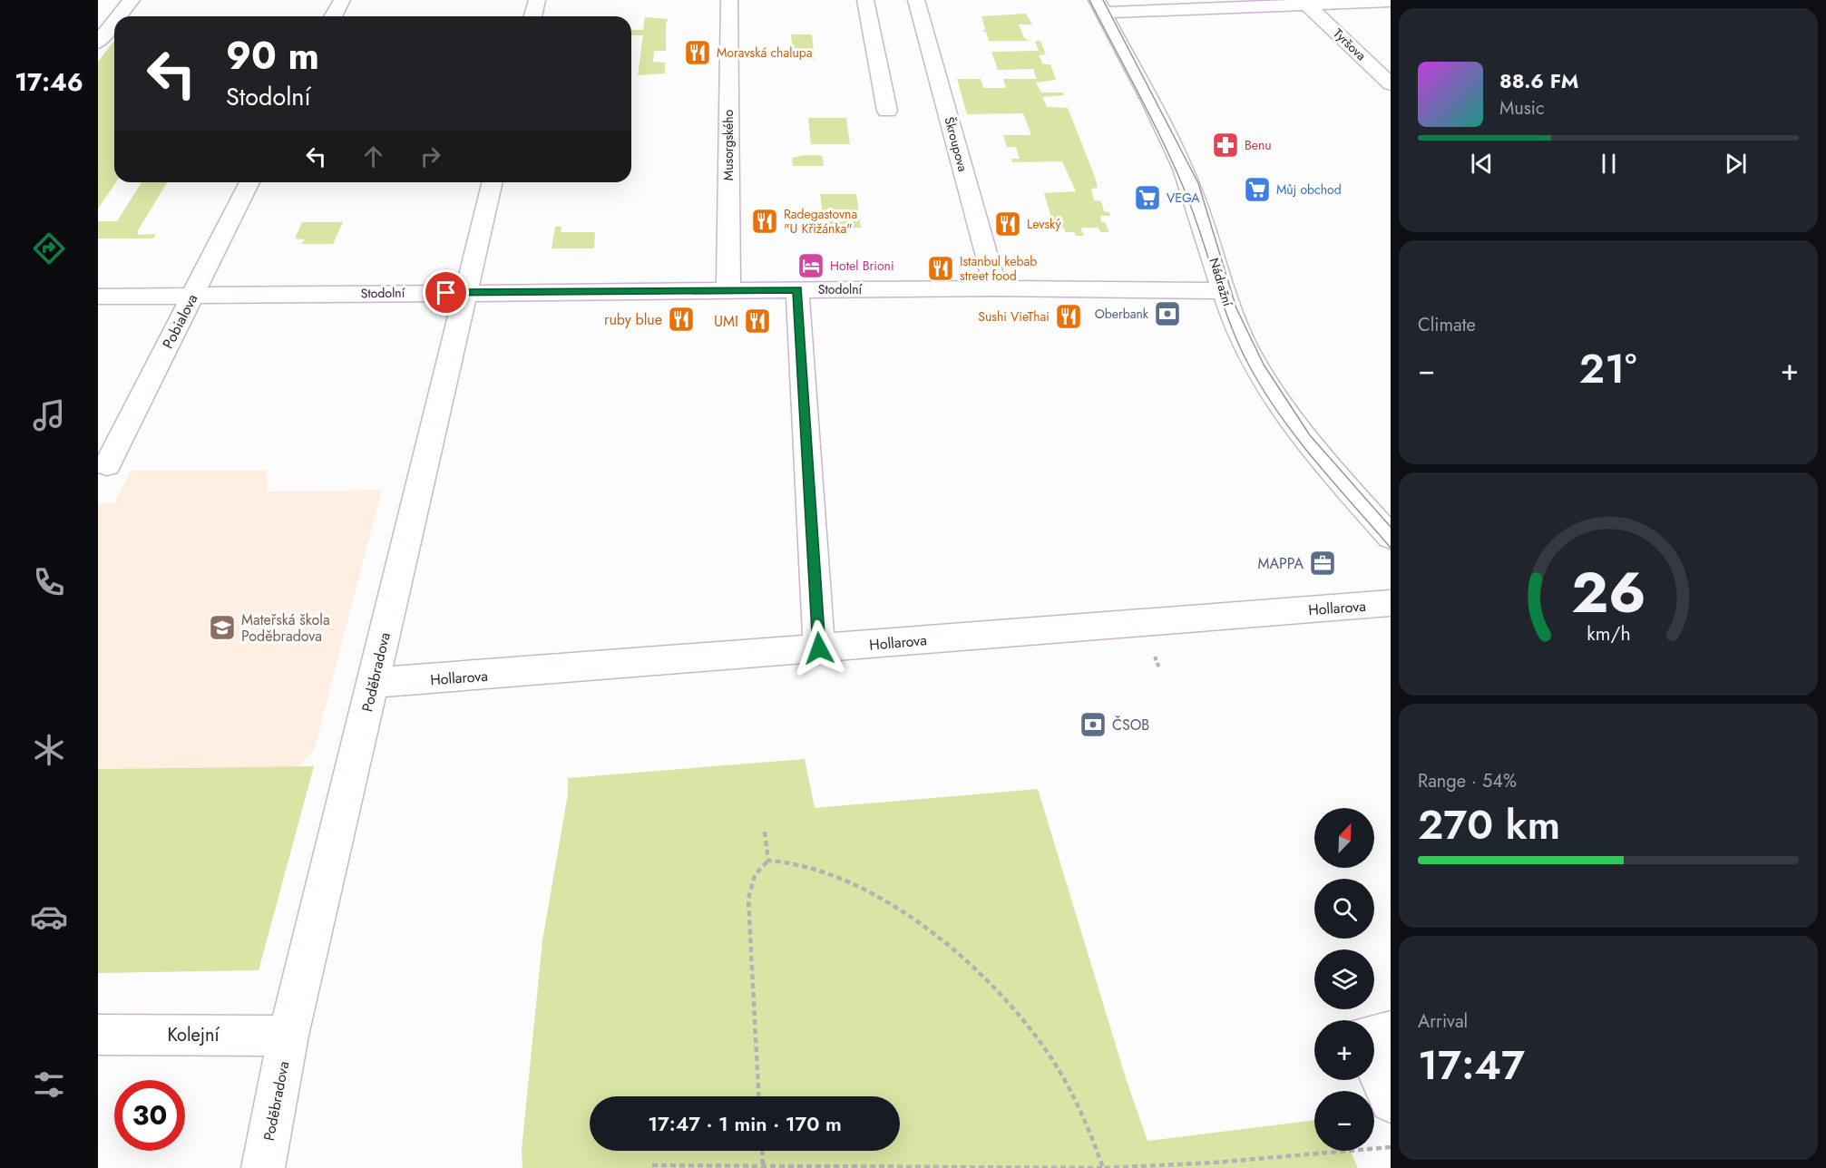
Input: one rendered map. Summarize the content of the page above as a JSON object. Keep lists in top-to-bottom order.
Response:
{
  "streets": {
    "street": [
      "Tyršova",
      "Škroupova",
      "Musorgského",
      "Nádražní",
      "Stodolní",
      "Pobialova",
      "Hollarova",
      "Poděbradova",
      "Kolejní"
    ]
  },
  "crossings": [
    ["Škroupova", "Stodolní"],
    ["Musorgského", "Stodolní"],
    ["Nádražní", "Stodolní"],
    ["Stodolní", "Pobialova"],
    ["Stodolní", "Poděbradova"],
    ["Hollarova", "Poděbradova"],
    ["Poděbradova", "Kolejní"]
  ],
  "places": {
    "restaurant": [
      "Moravská chalupa",
      "Radegastovna \"U Křižánka\"",
      "Levský",
      "Istanbul kebab street food",
      "Sushi VieThai",
      "ruby blue",
      "UMI"
    ],
    "pharmacy": ["Benu"],
    "supermarket": ["Můj obchod", "VEGA"],
    "hotel": ["Hotel Brioni"],
    "bank": ["Oberbank", "ČSOB"],
    "office": ["MAPPA"],
    "school or university": ["Mateřská škola Poděbradova"]
  },
  "north": "top right",
  "page": {
    "tabs": "17:46",
    "turn": ["90 m", "Stodolní"],
    "song": ["88.6 FM", "Music"],
    "tile": [
      "Climate",
      ["Range · 54%", "270 km"],
      ["Arrival", "17:47"]
    ],
    "heat": ["−", "21°", "+"],
    "map_buttons": ["+", "−"],
    "limit": "30",
    "trip": "17:47 · 1 min · 170 m",
    "gauge": ["26", "km/h"]
  }
}
